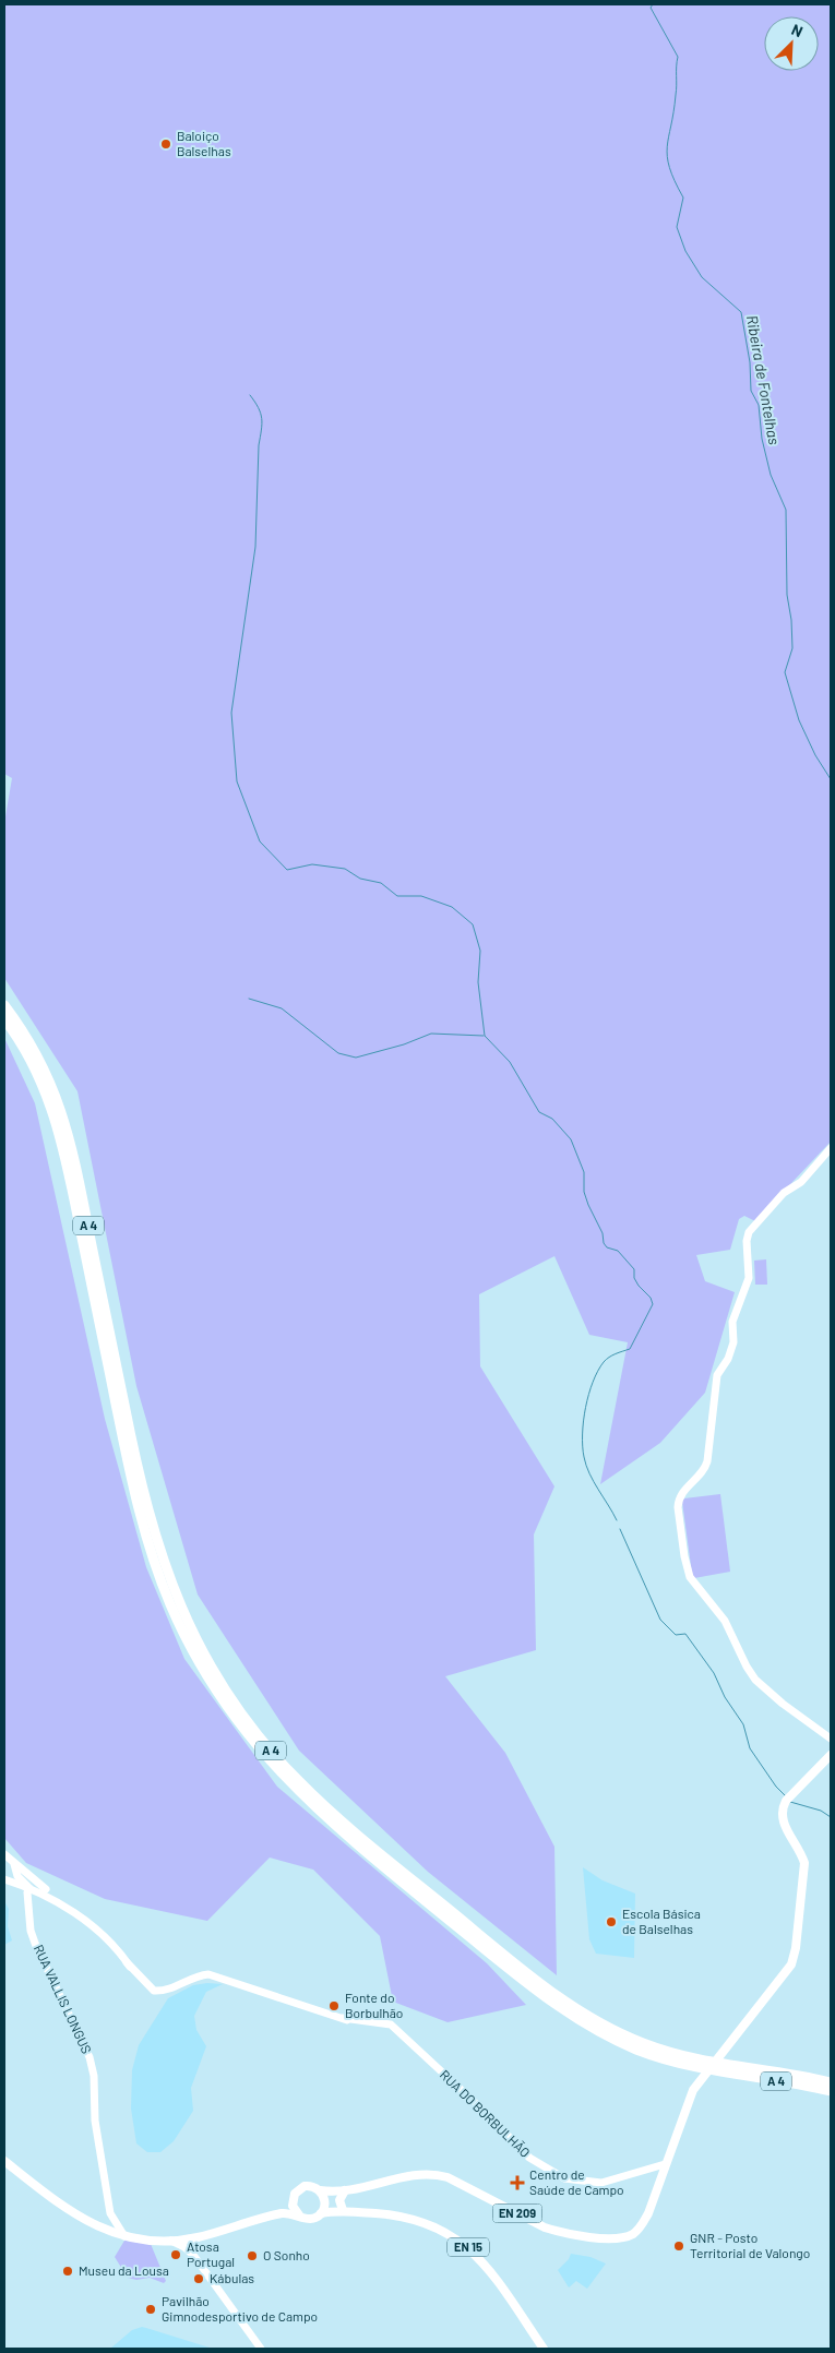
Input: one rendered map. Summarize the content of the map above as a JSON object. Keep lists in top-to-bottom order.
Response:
{
  "streets": {
    "highway": ["A 4"],
    "main road": ["EN 209", "EN 15"],
    "street": ["RUA VALLIS LONGUS", "RUA DO BORBULHÃO"]
  },
  "crossings": [
    ["RUA DO BORBULHÃO", "EN 209"],
    ["EN 209", "EN 15"]
  ],
  "water": ["Ribeira de Fontelhas"],
  "places": {
    "other": [
      "Baloiço Balselhas",
      "Escola Básica de Balselhas",
      "Fonte do Borbulhão",
      "GNR - Posto Territorial de Valongo",
      "Atosa Portugal",
      "O Sonho",
      "Museu da Lousa",
      "Kábulas",
      "Pavilhão Gimnodesportivo de Campo"
    ],
    "health": ["Centro de Saúde de Campo"]
  },
  "north": "top right"
}
